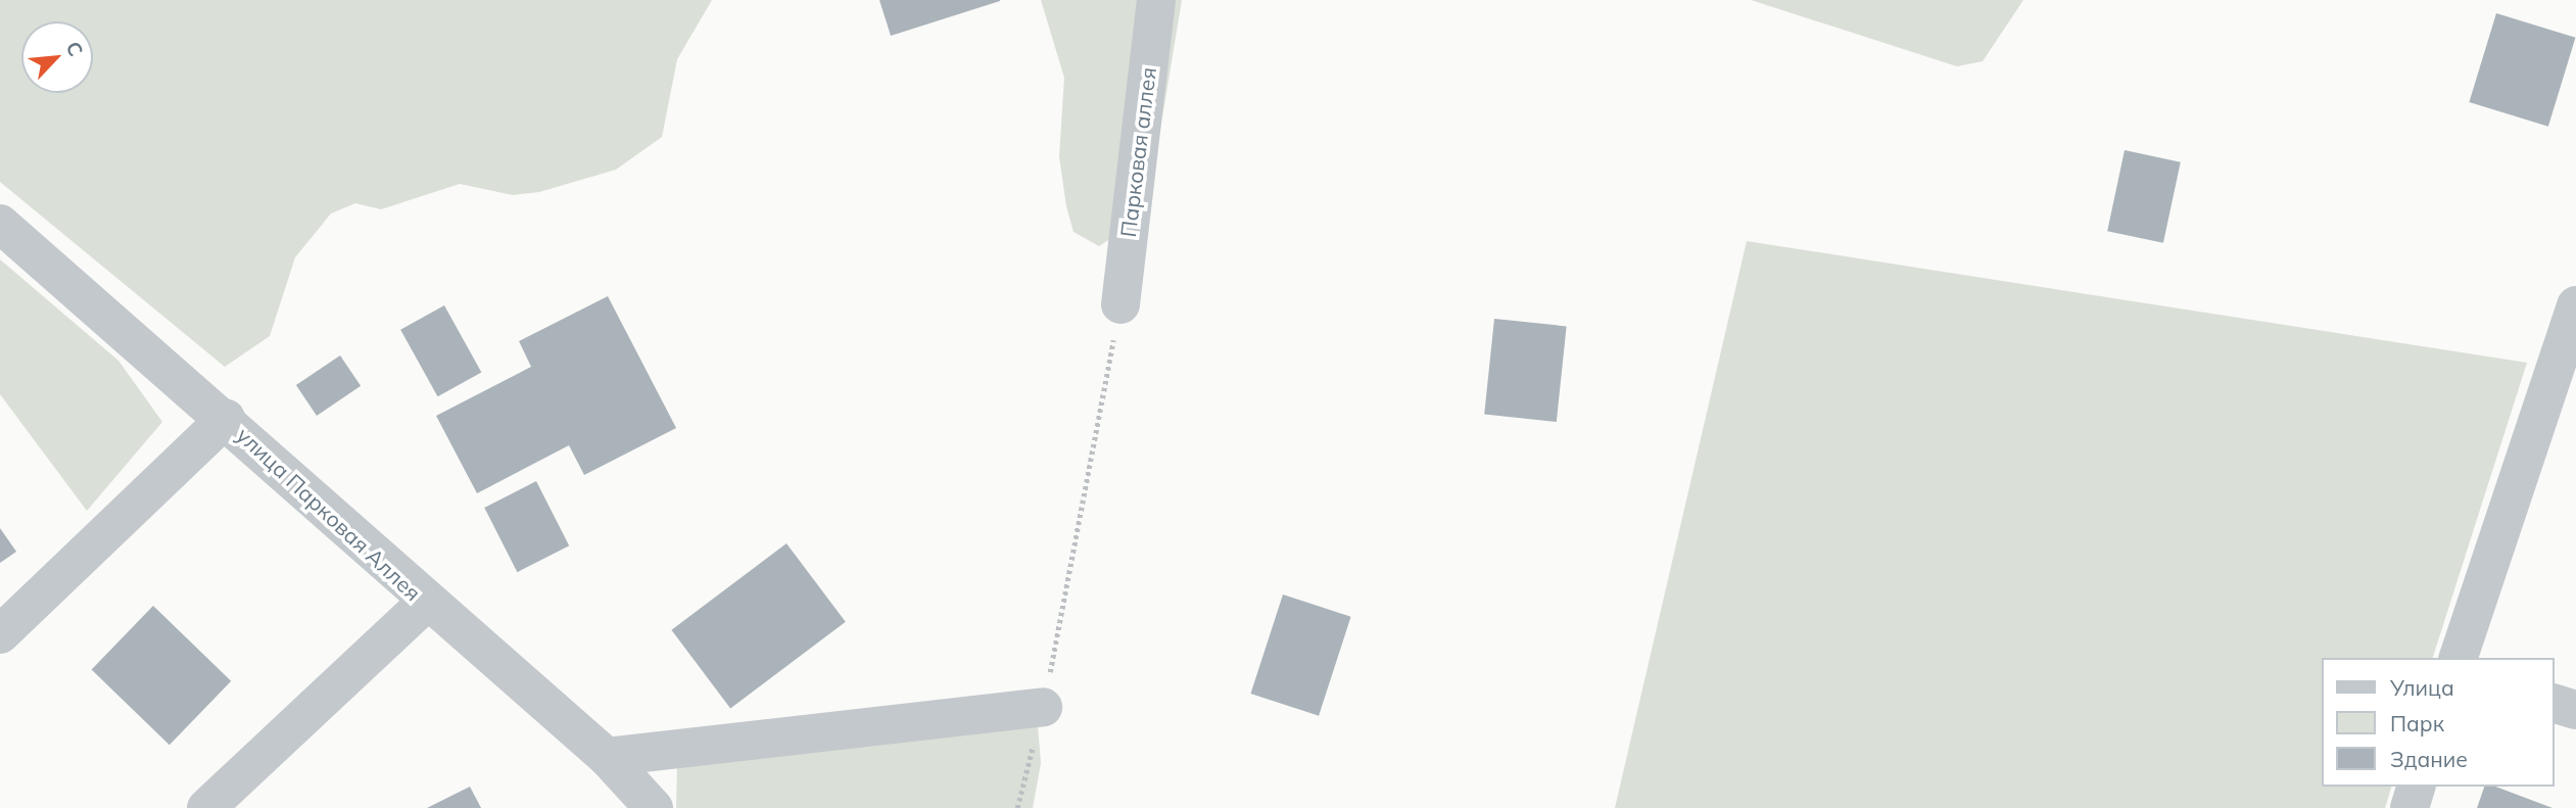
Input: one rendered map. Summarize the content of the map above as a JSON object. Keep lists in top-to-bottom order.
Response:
{
  "streets": {
    "street": ["Парковая аллея", "улица Парковая Аллея"]
  },
  "legend": ["Улица", "Парк", "Здание"],
  "north": "top right"
}
